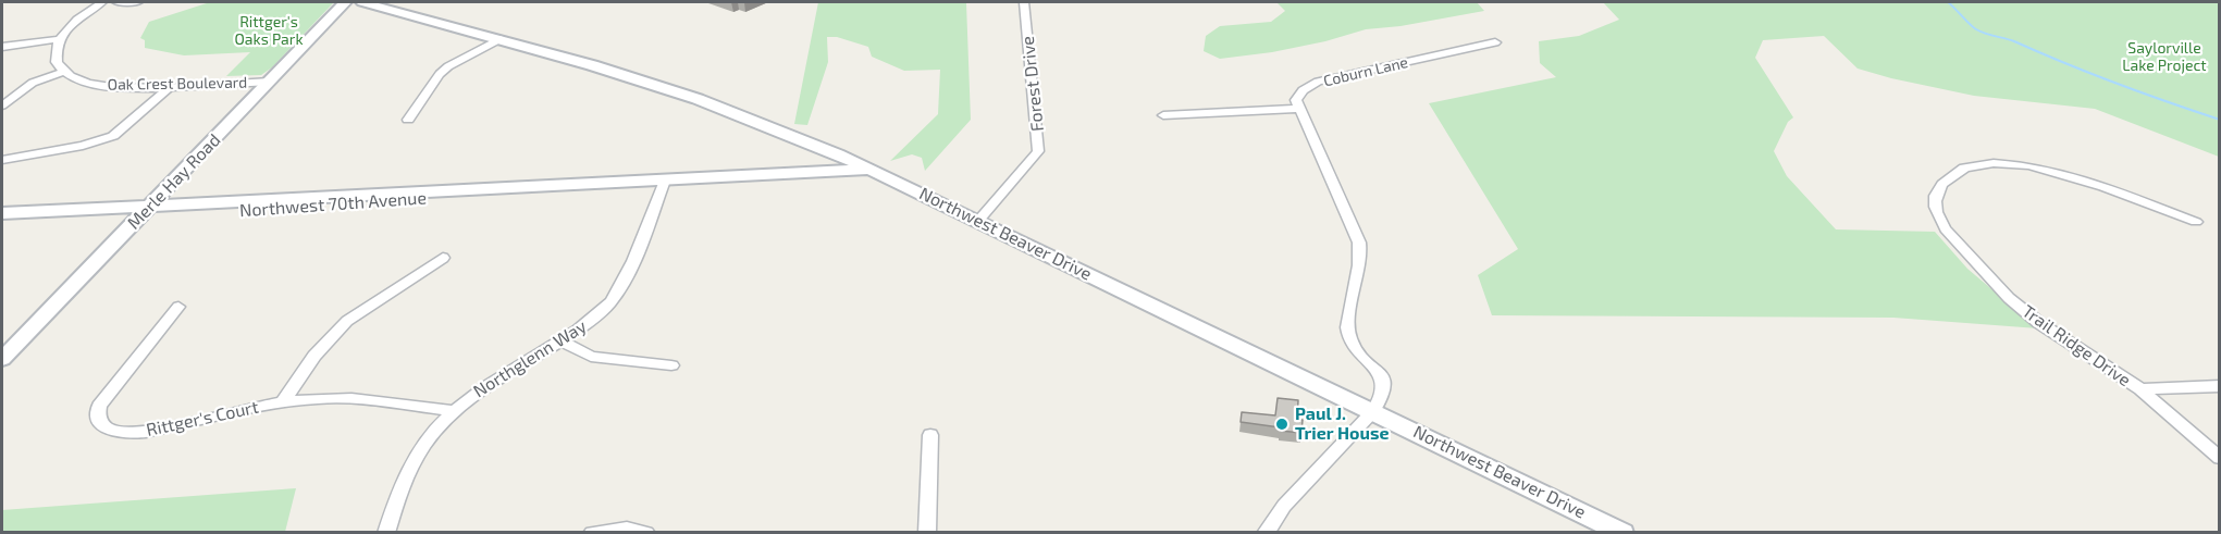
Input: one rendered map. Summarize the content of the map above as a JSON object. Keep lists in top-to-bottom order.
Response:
{
  "streets": {
    "main road": ["Merle Hay Road", "Northwest 70th Avenue", "Northwest Beaver Drive"],
    "street": [
      "Coburn Lane",
      "Oak Crest Boulevard",
      "Forest Drive",
      "Trail Ridge Drive",
      "Northglenn Way",
      "Rittger's Court"
    ]
  },
  "crossings": [
    ["Oak Crest Boulevard", "Merle Hay Road"],
    ["Forest Drive", "Northwest Beaver Drive"],
    ["Merle Hay Road", "Northwest 70th Avenue"],
    ["Northwest 70th Avenue", "Northwest Beaver Drive"],
    ["Northwest 70th Avenue", "Northglenn Way"],
    ["Northglenn Way", "Rittger's Court"]
  ],
  "parks": ["Rittger's Oaks Park", "Saylorville Lake Project"],
  "places": ["Paul J. Trier House"]
}
